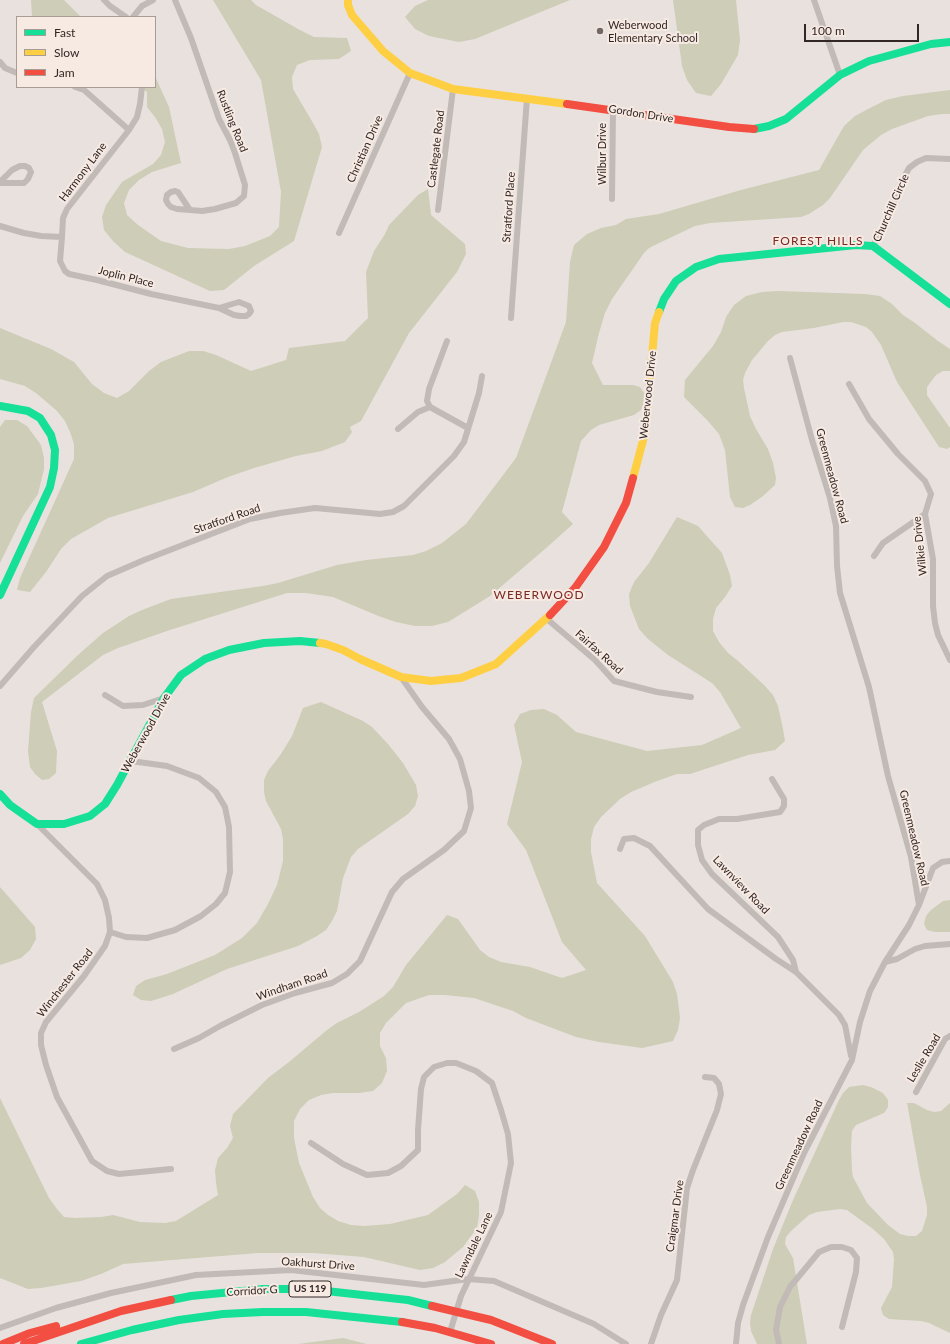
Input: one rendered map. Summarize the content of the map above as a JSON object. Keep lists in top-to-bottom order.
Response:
{
  "streets": {
    "main road": [
      "Gordon Drive",
      "Churchill Circle",
      "Weberwood Drive",
      "US 119",
      "Corridor G"
    ],
    "street": [
      "Rustling Road",
      "Christian Drive",
      "Castlegate Road",
      "Wilbur Drive",
      "Harmony Lane",
      "Stratford Place",
      "Joplin Place",
      "Greenmeadow Road",
      "Stratford Road",
      "Wilkie Drive",
      "Fairfax Road",
      "Lawnview Road",
      "Winchester Road",
      "Windham Road",
      "Leslie Road",
      "Craigmar Drive",
      "Lawndale Lane",
      "Oakhurst Drive"
    ]
  },
  "crossings": [
    ["Gordon Drive", "Christian Drive"],
    ["Gordon Drive", "Castlegate Road"],
    ["Gordon Drive", "Wilbur Drive"],
    ["Gordon Drive", "Stratford Place"],
    ["Harmony Lane", "Joplin Place"],
    ["Churchill Circle", "Weberwood Drive"],
    ["Weberwood Drive", "Fairfax Road"],
    ["Weberwood Drive", "Windham Road"],
    ["Greenmeadow Road", "Lawnview Road"],
    ["Lawndale Lane", "Oakhurst Drive"],
    ["Lawndale Lane", "US 119"],
    ["Lawndale Lane", "Corridor G"],
    ["US 119", "Corridor G"]
  ],
  "districts": ["FOREST HILLS", "WEBERWOOD"],
  "places": ["Weberwood Elementary School"],
  "legend": ["Fast", "Slow", "Jam"],
  "scale_bar": "100 m"
}
